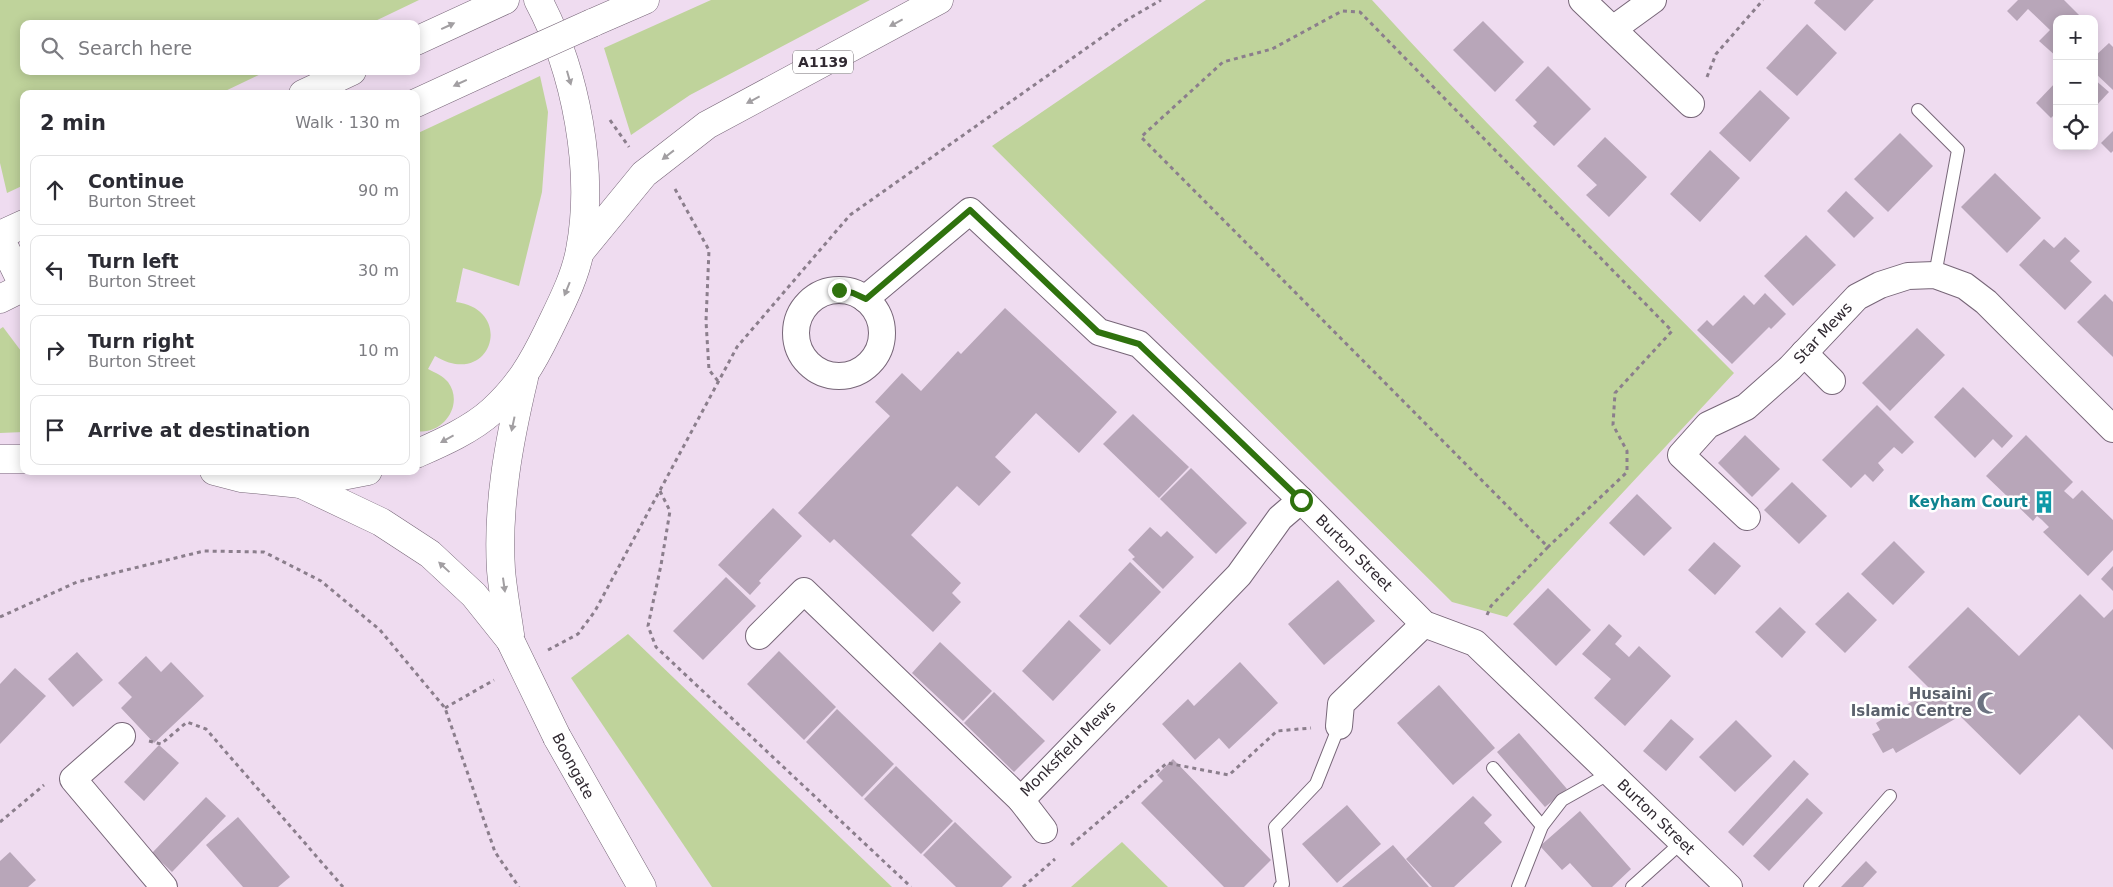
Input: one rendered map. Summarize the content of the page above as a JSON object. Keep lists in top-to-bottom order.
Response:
{
  "streets": {
    "main road": ["A1139", "Boongate"],
    "street": ["Star Mews", "Burton Street", "Monksfield Mews"]
  },
  "crossings": [
    ["Burton Street", "Monksfield Mews"]
  ],
  "places": {
    "building": ["Keyham Court"],
    "mosque": ["Husaini Islamic Centre"]
  },
  "page": {
    "map_buttons": ["+", "−"],
    "search": "Search here",
    "heading": ["2 min", "Walk · 130 m"],
    "list": [
      ["Continue", "Burton Street", "90 m"],
      ["Turn left", "Burton Street", "30 m"],
      ["Turn right", "Burton Street", "10 m"],
      "Arrive at destination"
    ]
  }
}
